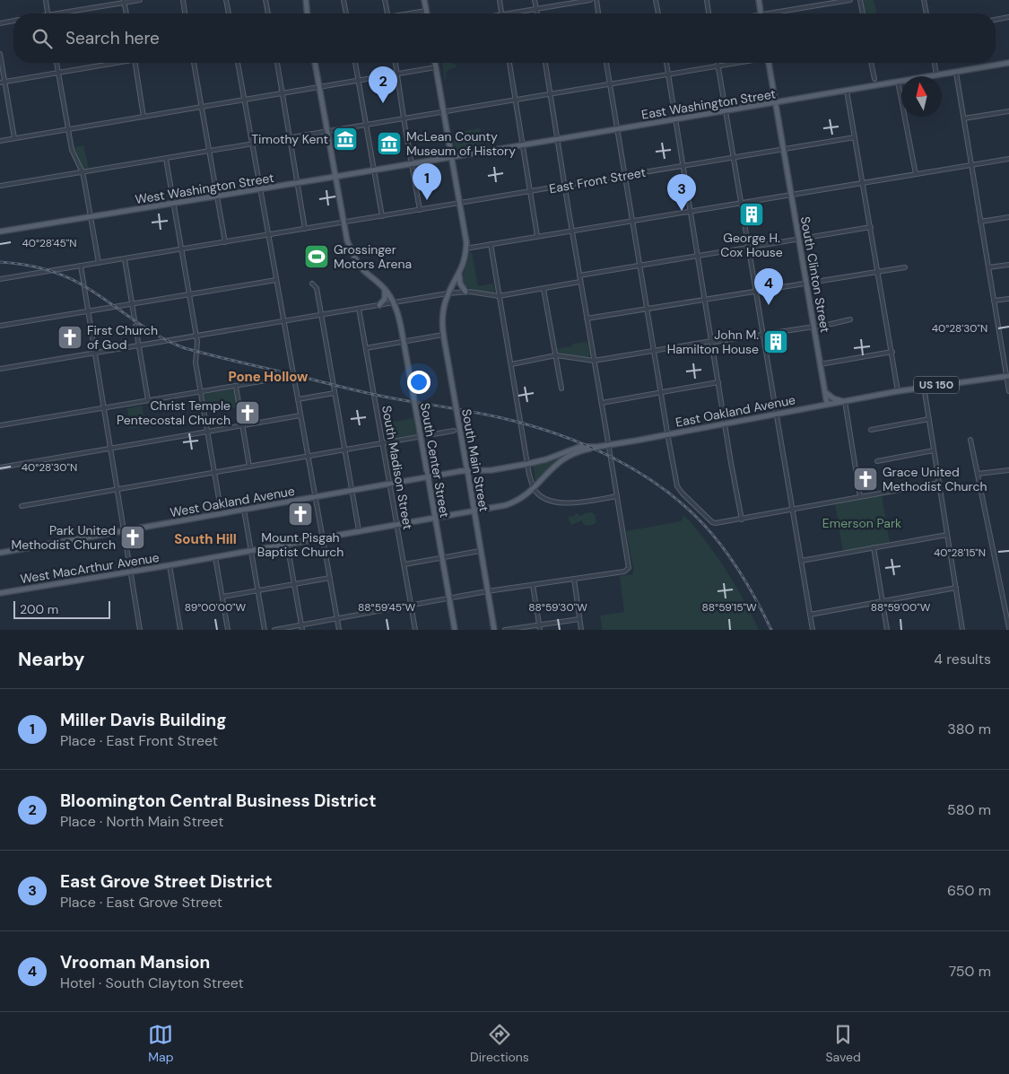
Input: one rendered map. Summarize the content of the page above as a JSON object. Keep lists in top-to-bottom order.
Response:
{
  "streets": {
    "main road": [
      "East Washington Street",
      "West Washington Street",
      "South Clinton Street",
      "US 150",
      "East Oakland Avenue",
      "South Center Street",
      "South Main Street",
      "West Oakland Avenue",
      "West MacArthur Avenue"
    ],
    "street": ["East Front Street", "South Madison Street"]
  },
  "crossings": [
    ["East Washington Street", "West Washington Street"],
    ["East Washington Street", "South Clinton Street"],
    ["East Front Street", "South Clinton Street"],
    ["East Front Street", "South Center Street"],
    ["South Clinton Street", "East Oakland Avenue"],
    ["East Oakland Avenue", "South Main Street"],
    ["East Oakland Avenue", "West Oakland Avenue"],
    ["East Oakland Avenue", "West MacArthur Avenue"],
    ["South Center Street", "West Oakland Avenue"],
    ["South Center Street", "West MacArthur Avenue"],
    ["South Main Street", "West Oakland Avenue"],
    ["South Main Street", "West MacArthur Avenue"],
    ["South Madison Street", "West Oakland Avenue"],
    ["South Madison Street", "West MacArthur Avenue"]
  ],
  "districts": ["Pone Hollow", "South Hill"],
  "parks": ["Emerson Park"],
  "places": {
    "museum": ["Timothy Kent", "McLean County Museum of History"],
    "building": ["George H. Cox House", "John M. Hamilton House"],
    "sports": ["Grossinger Motors Arena"],
    "church": [
      "First Church of God",
      "Christ Temple Pentecostal Church",
      "Grace United Methodist Church",
      "Mount Pisgah Baptist Church",
      "Park United Methodist Church"
    ]
  },
  "scale_bar": "200 m",
  "north": "top",
  "page": {
    "search": "Search here",
    "pins": [
      "2",
      "1",
      "3",
      "4"
    ],
    "scale": "200 m",
    "heading": ["Nearby", "4 results"],
    "list": [
      {
        "mark": "1",
        "name": "Miller Davis Building",
        "note": "Place · East Front Street",
        "value": "380 m"
      },
      {
        "mark": "2",
        "name": "Bloomington Central Business District",
        "note": "Place · North Main Street",
        "value": "580 m"
      },
      {
        "mark": "3",
        "name": "East Grove Street District",
        "note": "Place · East Grove Street",
        "value": "650 m"
      },
      {
        "mark": "4",
        "name": "Vrooman Mansion",
        "note": "Hotel · South Clayton Street",
        "value": "750 m"
      }
    ],
    "nav": ["Map", "Directions", "Saved"]
  },
  "coordinates": [
    "40°28'45\"N",
    "40°28'30\"N",
    "40°28'15\"N",
    "89°00'00\"W",
    "88°59'45\"W",
    "88°59'30\"W",
    "88°59'15\"W",
    "88°59'00\"W"
  ]
}
